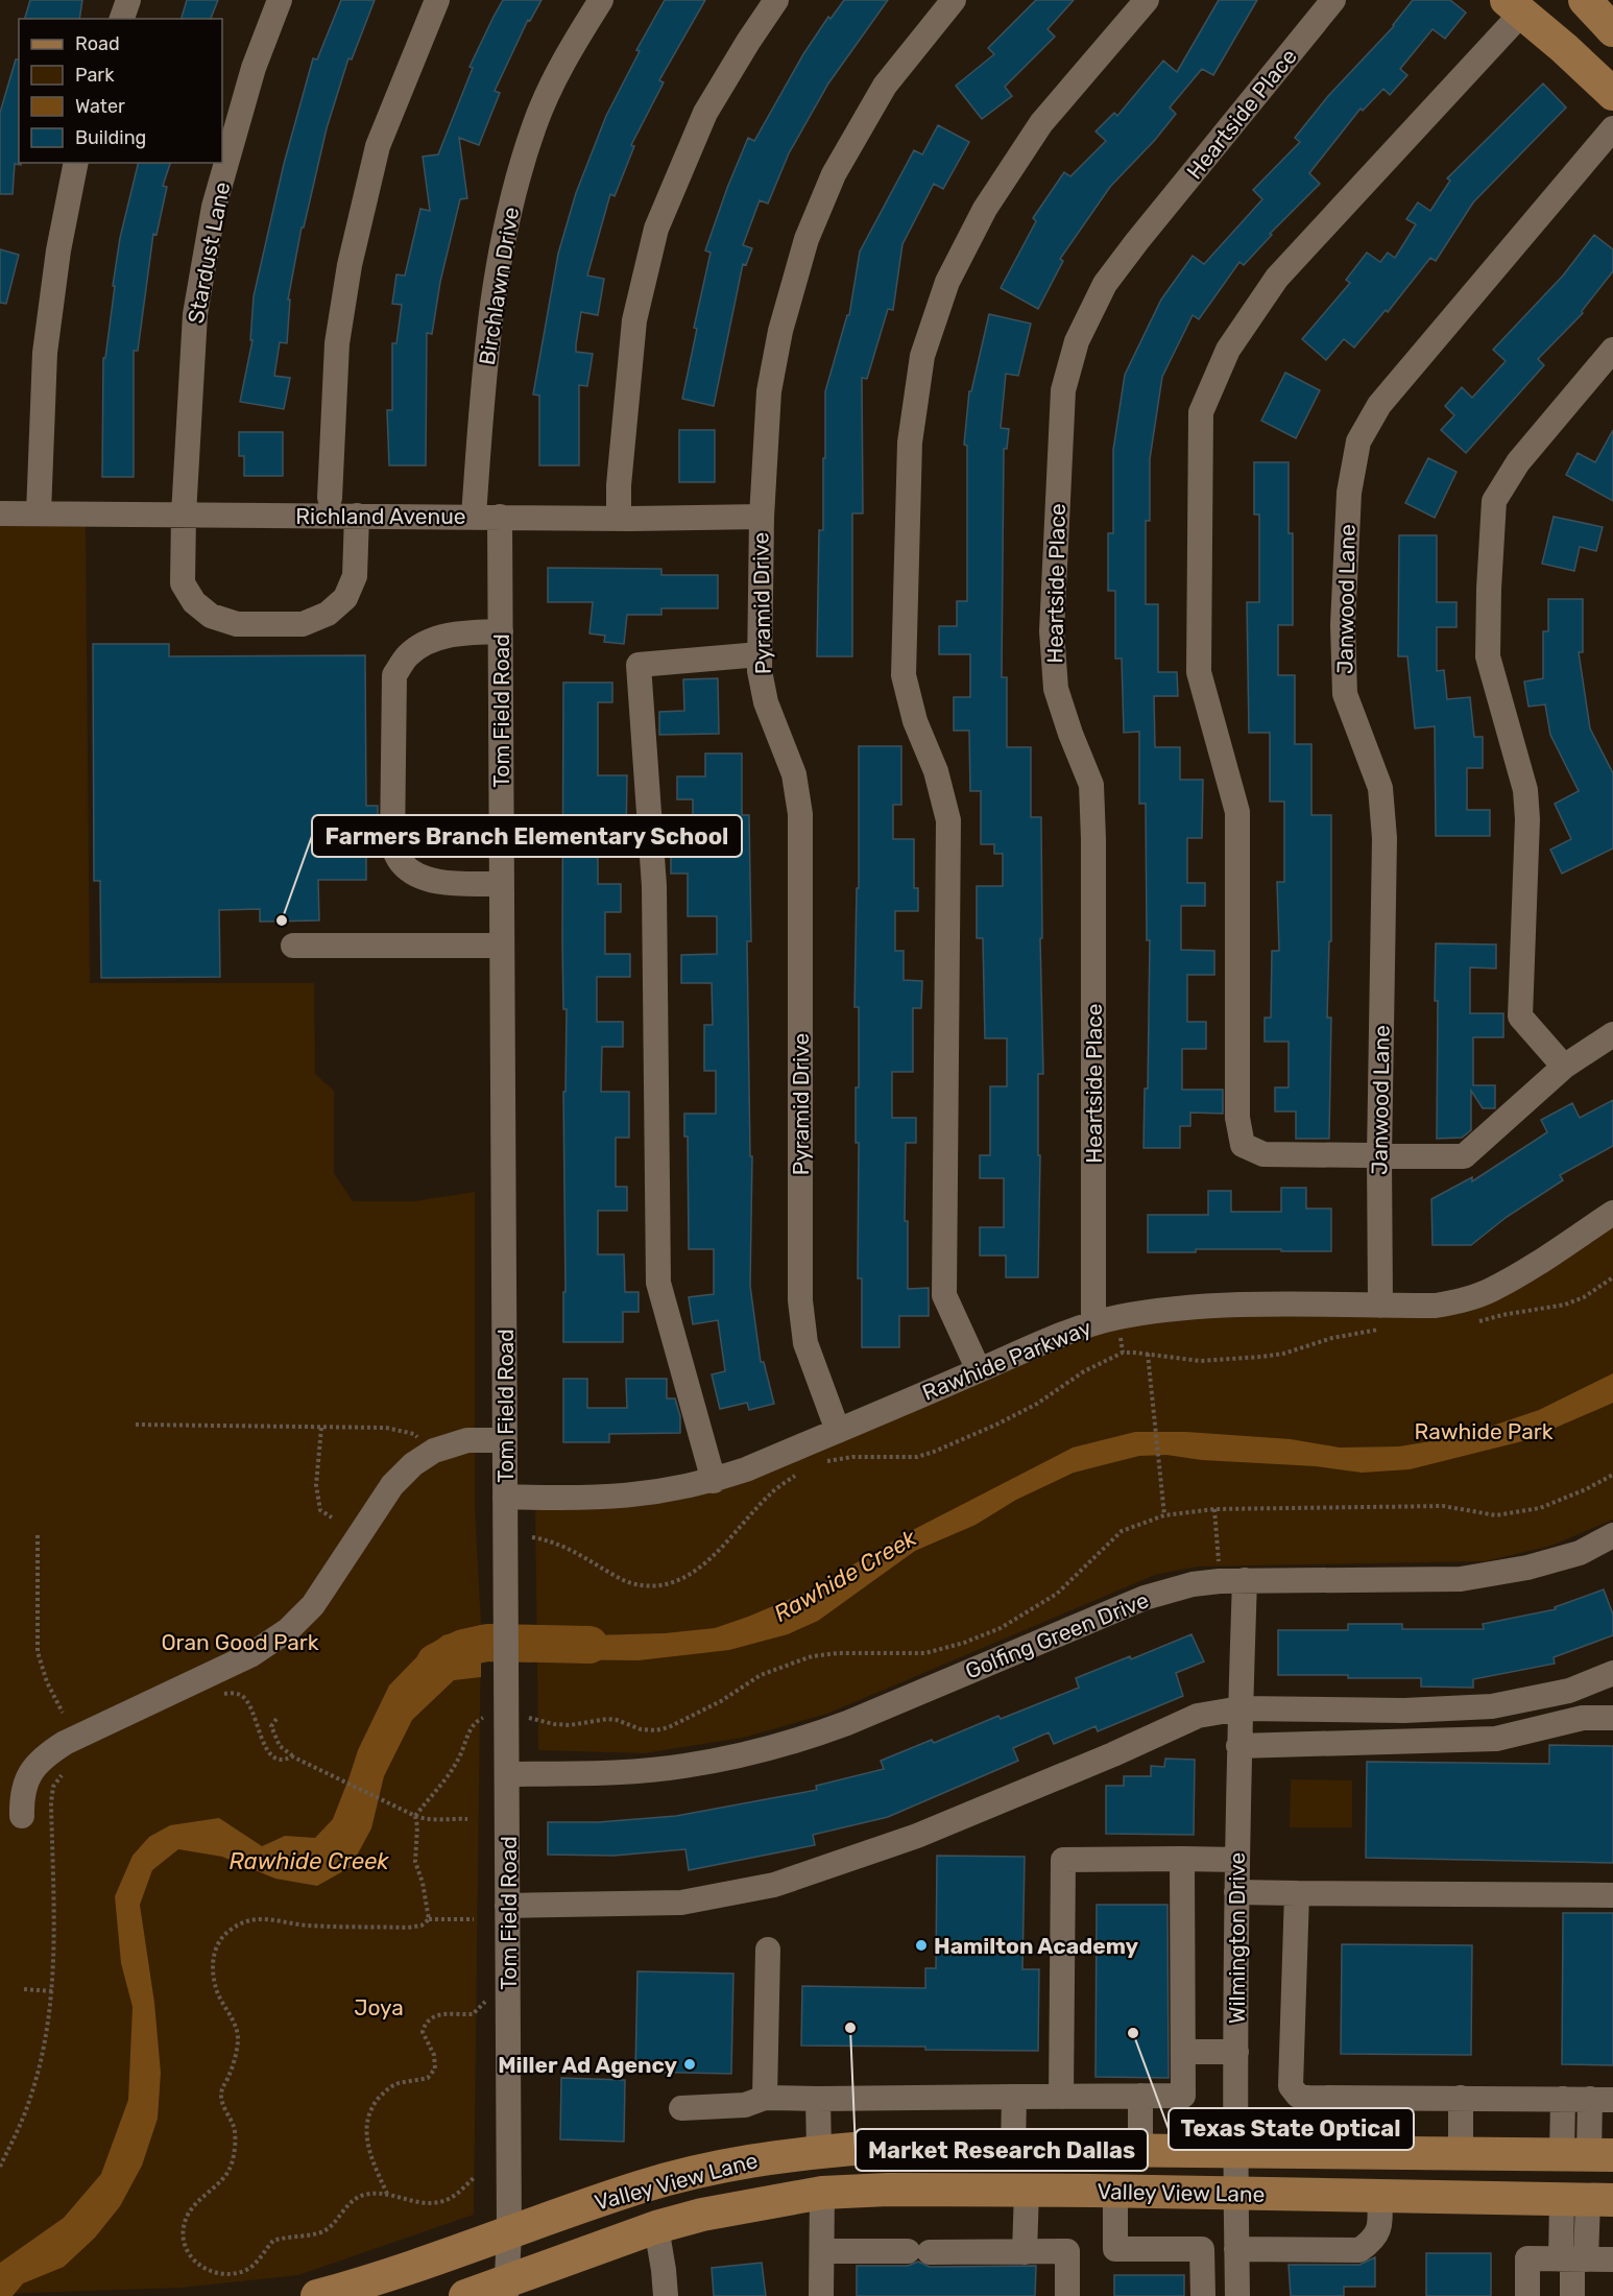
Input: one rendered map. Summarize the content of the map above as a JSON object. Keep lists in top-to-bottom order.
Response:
{
  "streets": {
    "main road": ["Valley View Lane"],
    "street": [
      "Heartside Place",
      "Stardust Lane",
      "Birchlawn Drive",
      "Richland Avenue",
      "Janwood Lane",
      "Pyramid Drive",
      "Tom Field Road",
      "Rawhide Parkway",
      "Golfing Green Drive",
      "Wilmington Drive"
    ]
  },
  "crossings": [
    ["Heartside Place", "Rawhide Parkway"],
    ["Stardust Lane", "Richland Avenue"],
    ["Birchlawn Drive", "Richland Avenue"],
    ["Richland Avenue", "Pyramid Drive"],
    ["Richland Avenue", "Tom Field Road"],
    ["Janwood Lane", "Rawhide Parkway"],
    ["Pyramid Drive", "Rawhide Parkway"],
    ["Tom Field Road", "Rawhide Parkway"],
    ["Tom Field Road", "Golfing Green Drive"],
    ["Tom Field Road", "Valley View Lane"],
    ["Golfing Green Drive", "Wilmington Drive"],
    ["Wilmington Drive", "Valley View Lane"]
  ],
  "water": ["Rawhide Creek"],
  "parks": ["Rawhide Park", "Oran Good Park", "Joya"],
  "places": [
    "Farmers Branch Elementary School",
    "Hamilton Academy",
    "Market Research Dallas",
    "Texas State Optical",
    "Miller Ad Agency"
  ],
  "legend": [
    "Road",
    "Park",
    "Water",
    "Building"
  ]
}
